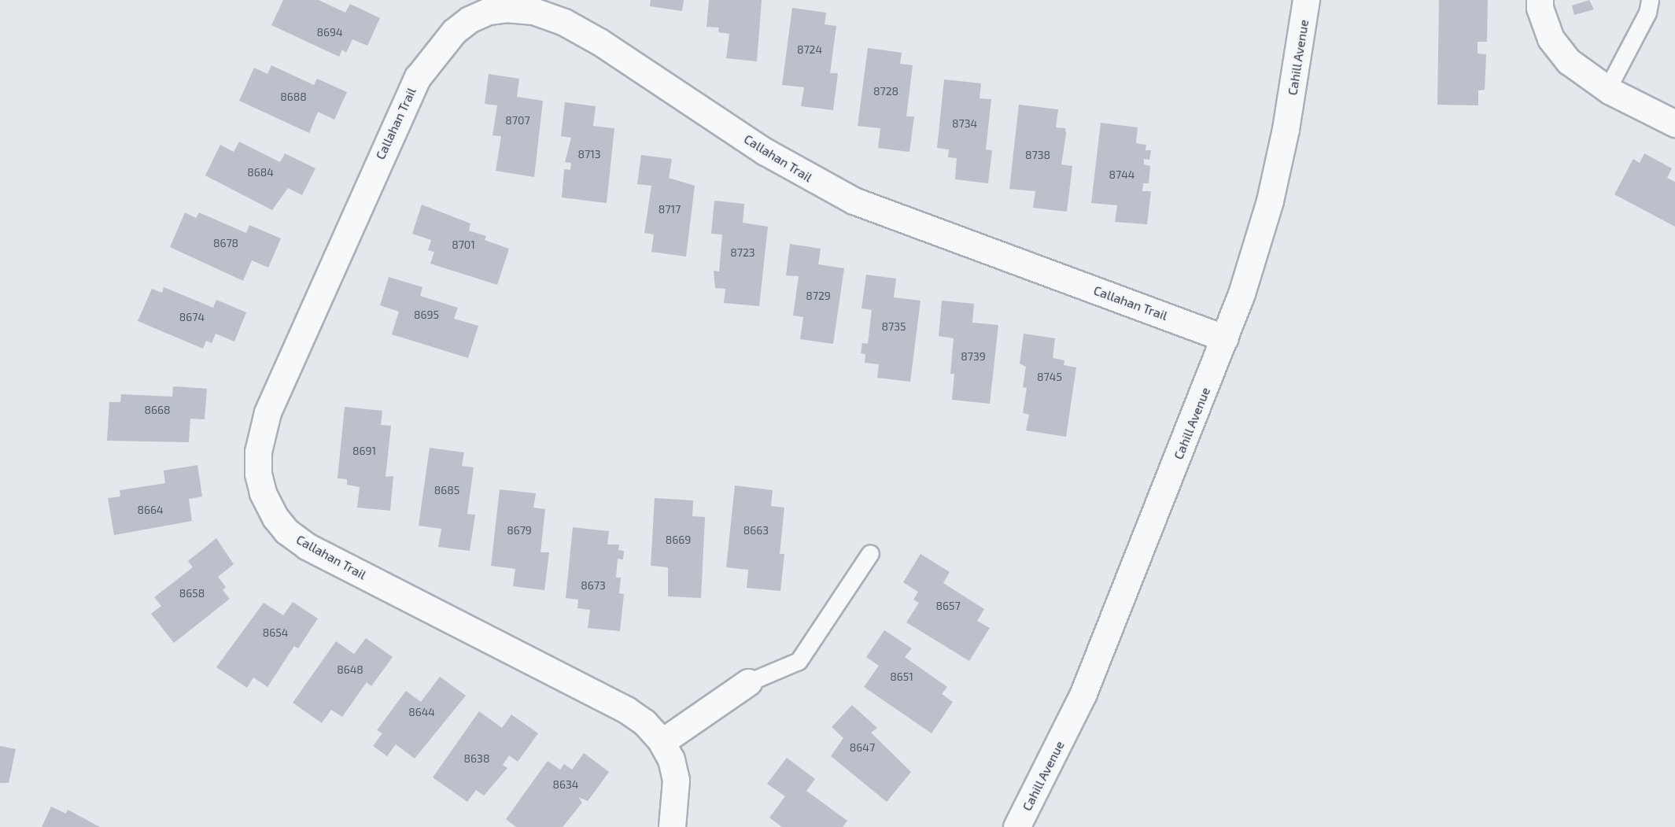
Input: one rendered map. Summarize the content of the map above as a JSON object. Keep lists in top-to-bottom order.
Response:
{
  "streets": {
    "street": ["Cahill Avenue", "Callahan Trail"]
  },
  "crossings": [
    ["Cahill Avenue", "Callahan Trail"]
  ],
  "house_numbers": [
    "8694",
    "8724",
    "8728",
    "8688",
    "8707",
    "8734",
    "8713",
    "8738",
    "8684",
    "8744",
    "8717",
    "8678",
    "8701",
    "8723",
    "8729",
    "8695",
    "8674",
    "8735",
    "8739",
    "8745",
    "8668",
    "8691",
    "8685",
    "8664",
    "8679",
    "8663",
    "8669",
    "8673",
    "8658",
    "8657",
    "8654",
    "8648",
    "8651",
    "8644",
    "8647",
    "8638",
    "8634"
  ]
}
